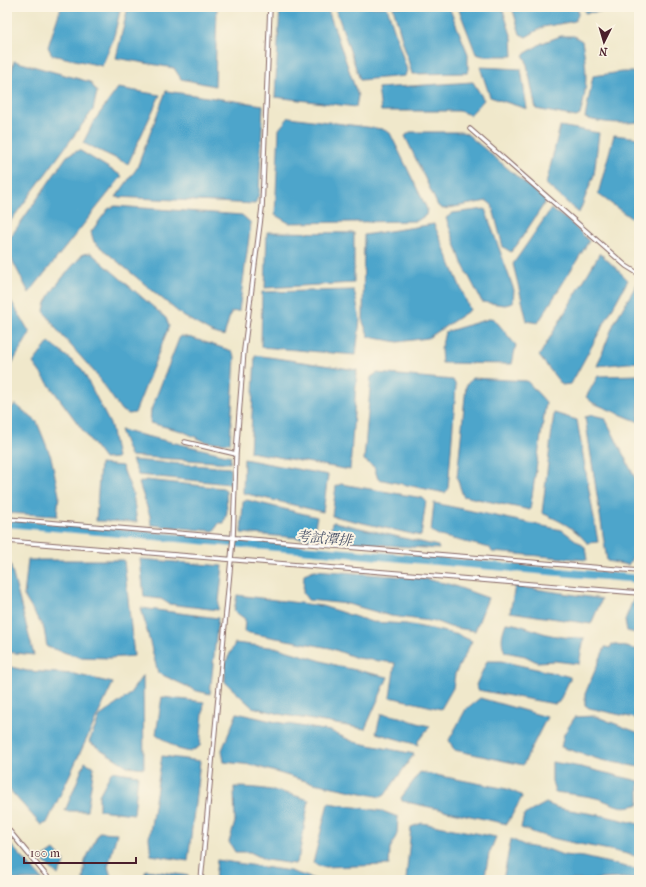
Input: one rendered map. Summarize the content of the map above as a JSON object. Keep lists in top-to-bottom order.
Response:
{
  "water": ["考試潭排"],
  "scale_bar": "100 m",
  "north": "bottom"
}
